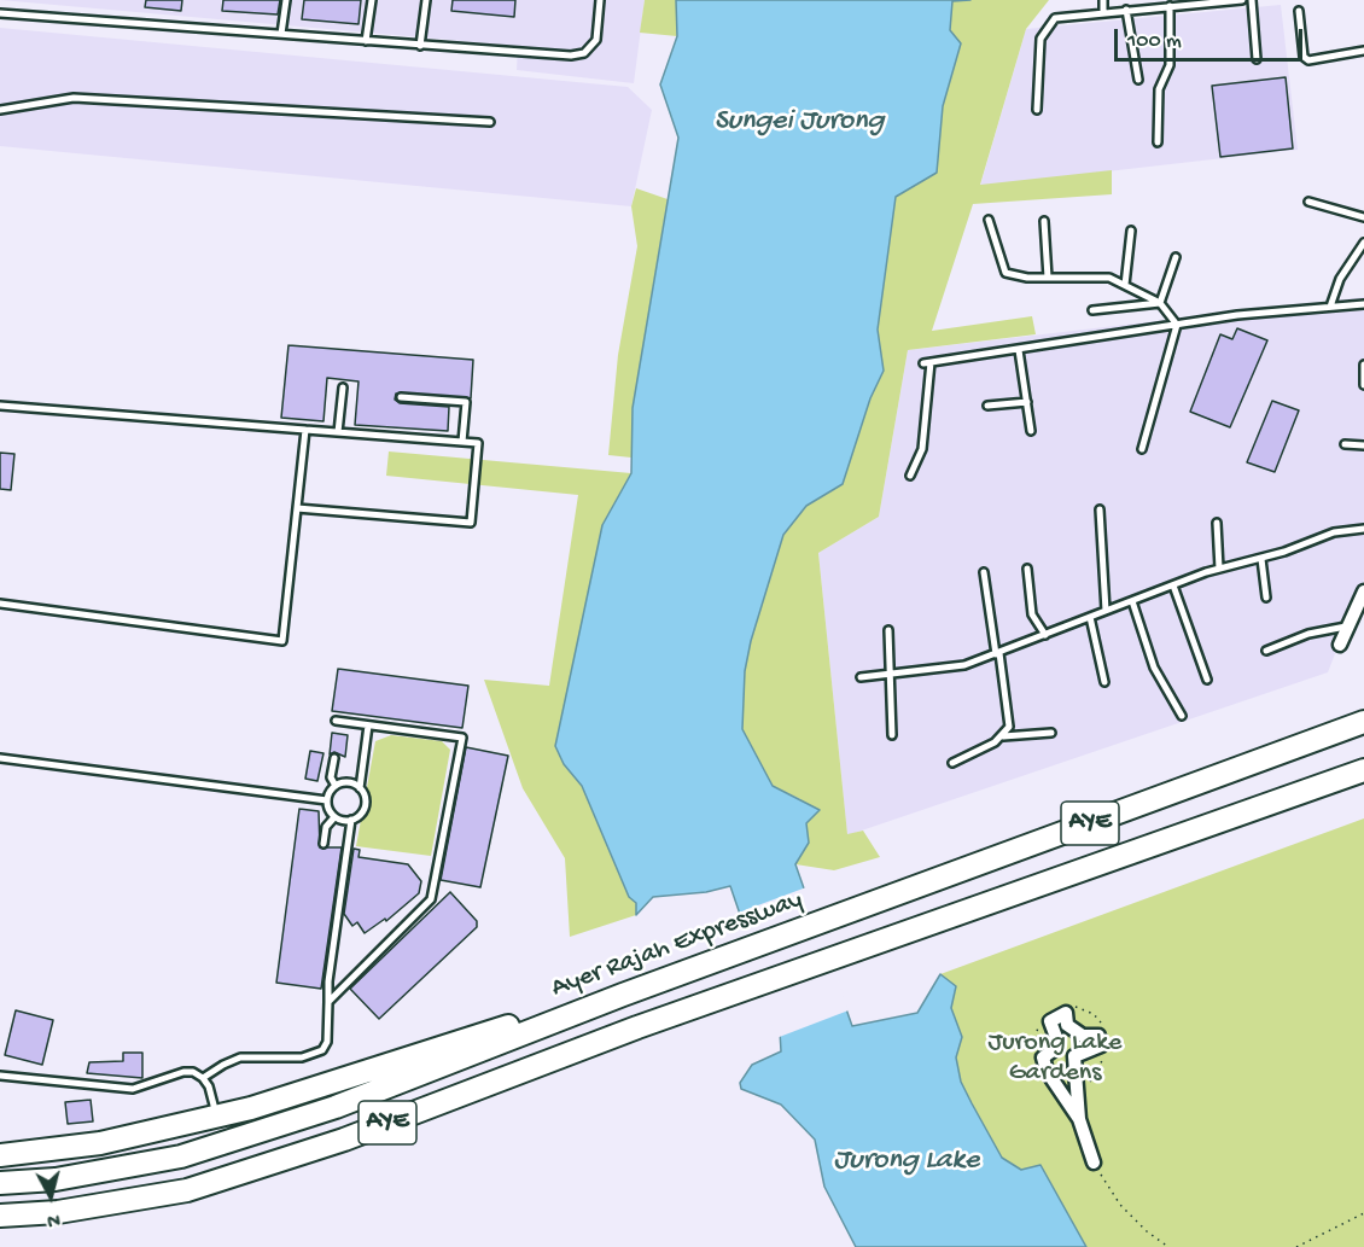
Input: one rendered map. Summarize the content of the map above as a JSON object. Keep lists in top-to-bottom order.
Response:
{
  "streets": {
    "highway": ["AYE", "Ayer Rajah Expressway"]
  },
  "water": ["Sungei Jurong", "Jurong Lake"],
  "parks": ["Jurong Lake Gardens"],
  "scale_bar": "100 m",
  "north": "bottom"
}
